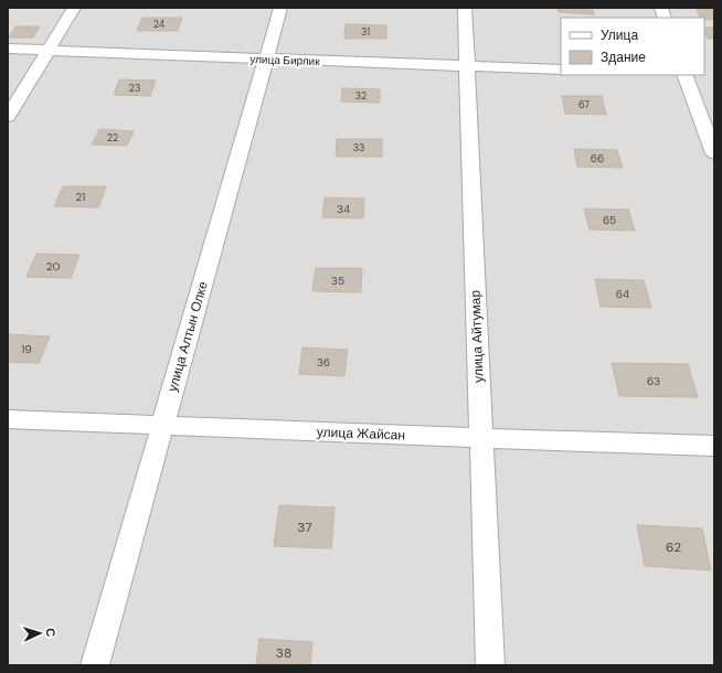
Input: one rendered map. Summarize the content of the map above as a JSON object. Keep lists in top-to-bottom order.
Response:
{
  "streets": {
    "street": [
      "улица Бирлик",
      "улица Алтын Олке",
      "улица Айтумар",
      "улица Жайсан"
    ]
  },
  "crossings": [
    ["улица Бирлик", "улица Алтын Олке"],
    ["улица Бирлик", "улица Айтумар"],
    ["улица Алтын Олке", "улица Жайсан"],
    ["улица Айтумар", "улица Жайсан"]
  ],
  "house_numbers": [
    "24",
    "31",
    "23",
    "32",
    "67",
    "22",
    "33",
    "66",
    "21",
    "34",
    "65",
    "20",
    "35",
    "64",
    "19",
    "36",
    "63",
    "37",
    "62",
    "38"
  ],
  "legend": ["Улица", "Здание"],
  "north": "right"
}
